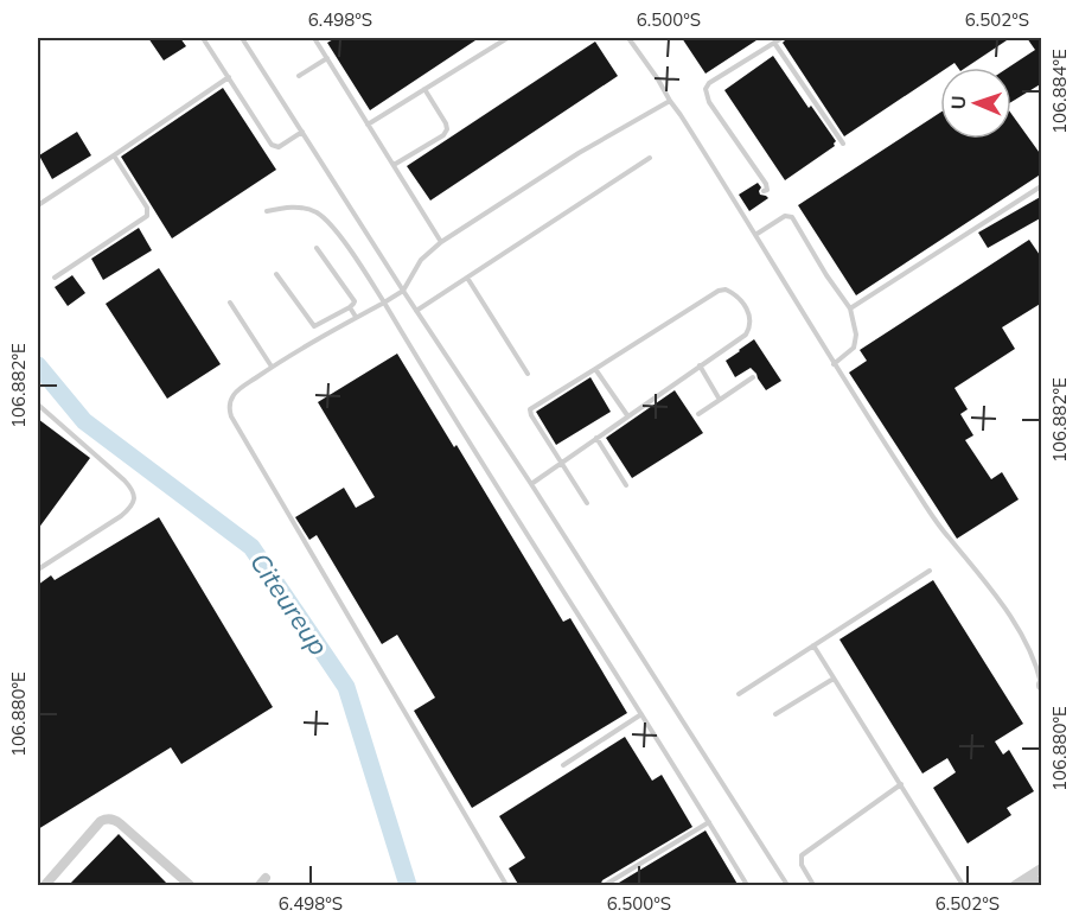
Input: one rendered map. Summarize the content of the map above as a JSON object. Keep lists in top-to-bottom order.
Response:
{
  "water": ["Citeureup"],
  "north": "left",
  "coordinates": [
    "6.498°S",
    "6.500°S",
    "6.502°S",
    "106.884°E",
    "106.882°E",
    "106.880°E"
  ]
}
